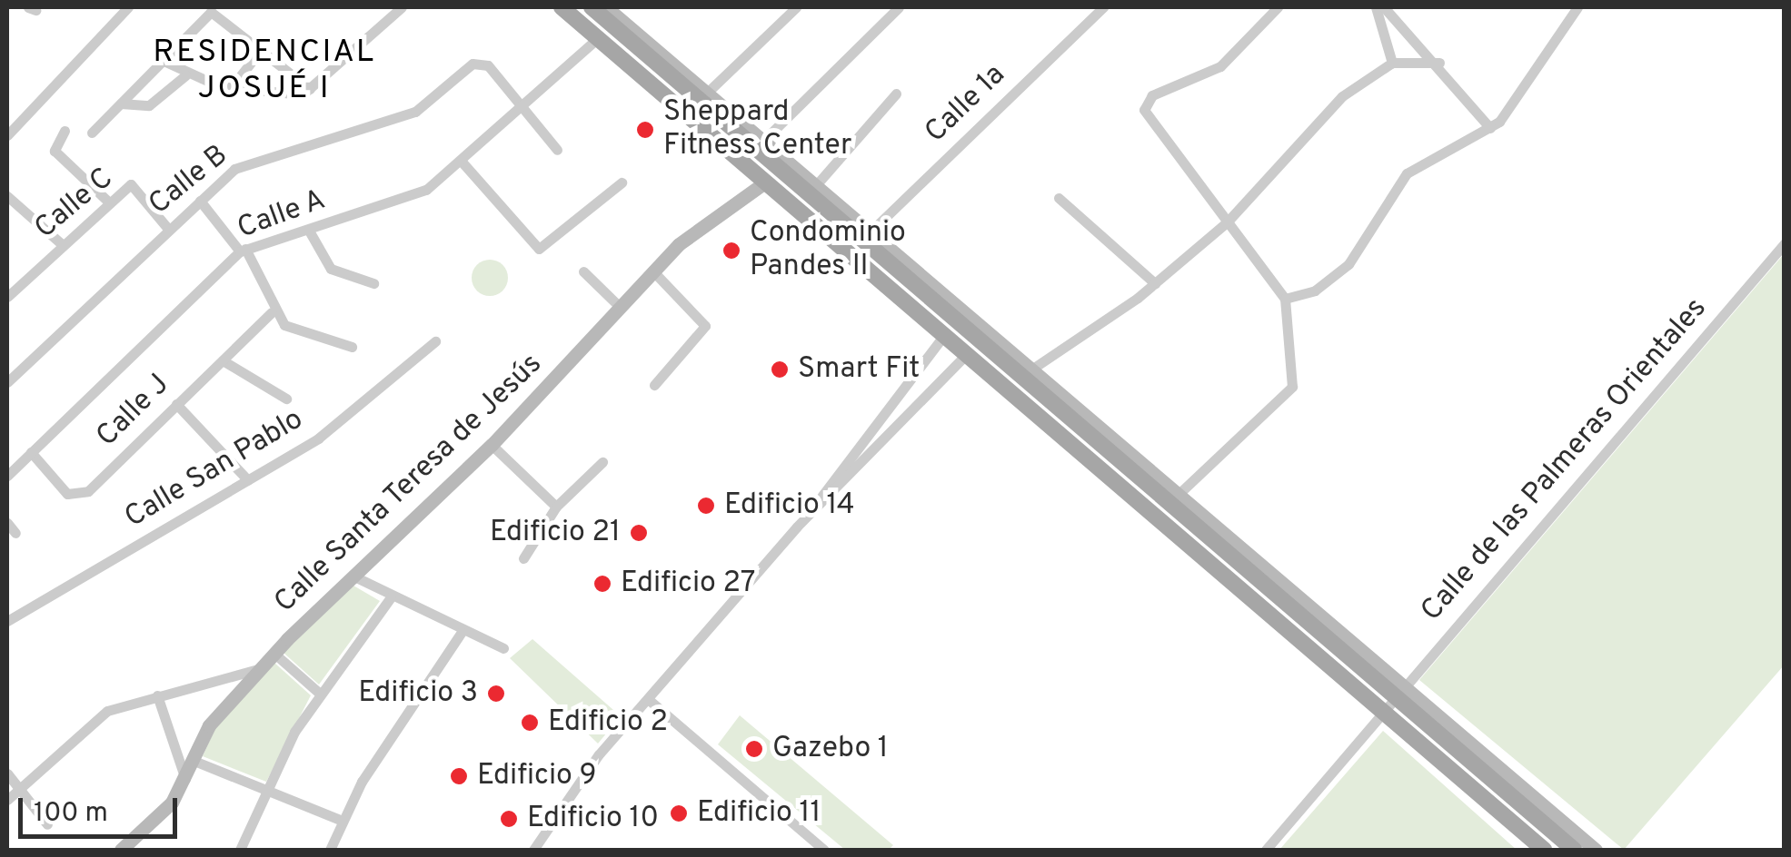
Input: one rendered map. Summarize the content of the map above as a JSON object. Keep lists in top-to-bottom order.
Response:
{
  "streets": {
    "street": [
      "Calle 1a",
      "Calle B",
      "Calle C",
      "Calle A",
      "Calle J",
      "Calle de las Palmeras Orientales",
      "Calle San Pablo",
      "Calle Santa Teresa de Jesús"
    ]
  },
  "crossings": [
    ["Calle B", "Calle C"],
    ["Calle B", "Calle A"],
    ["Calle A", "Calle J"]
  ],
  "districts": ["RESIDENCIAL JOSUÉ I"],
  "places": [
    "Sheppard Fitness Center",
    "Condominio Pandes II",
    "Smart Fit",
    "Edificio 14",
    "Edificio 21",
    "Edificio 27",
    "Edificio 3",
    "Edificio 2",
    "Gazebo 1",
    "Edificio 9",
    "Edificio 11",
    "Edificio 10"
  ],
  "scale_bar": "100 m"
}
